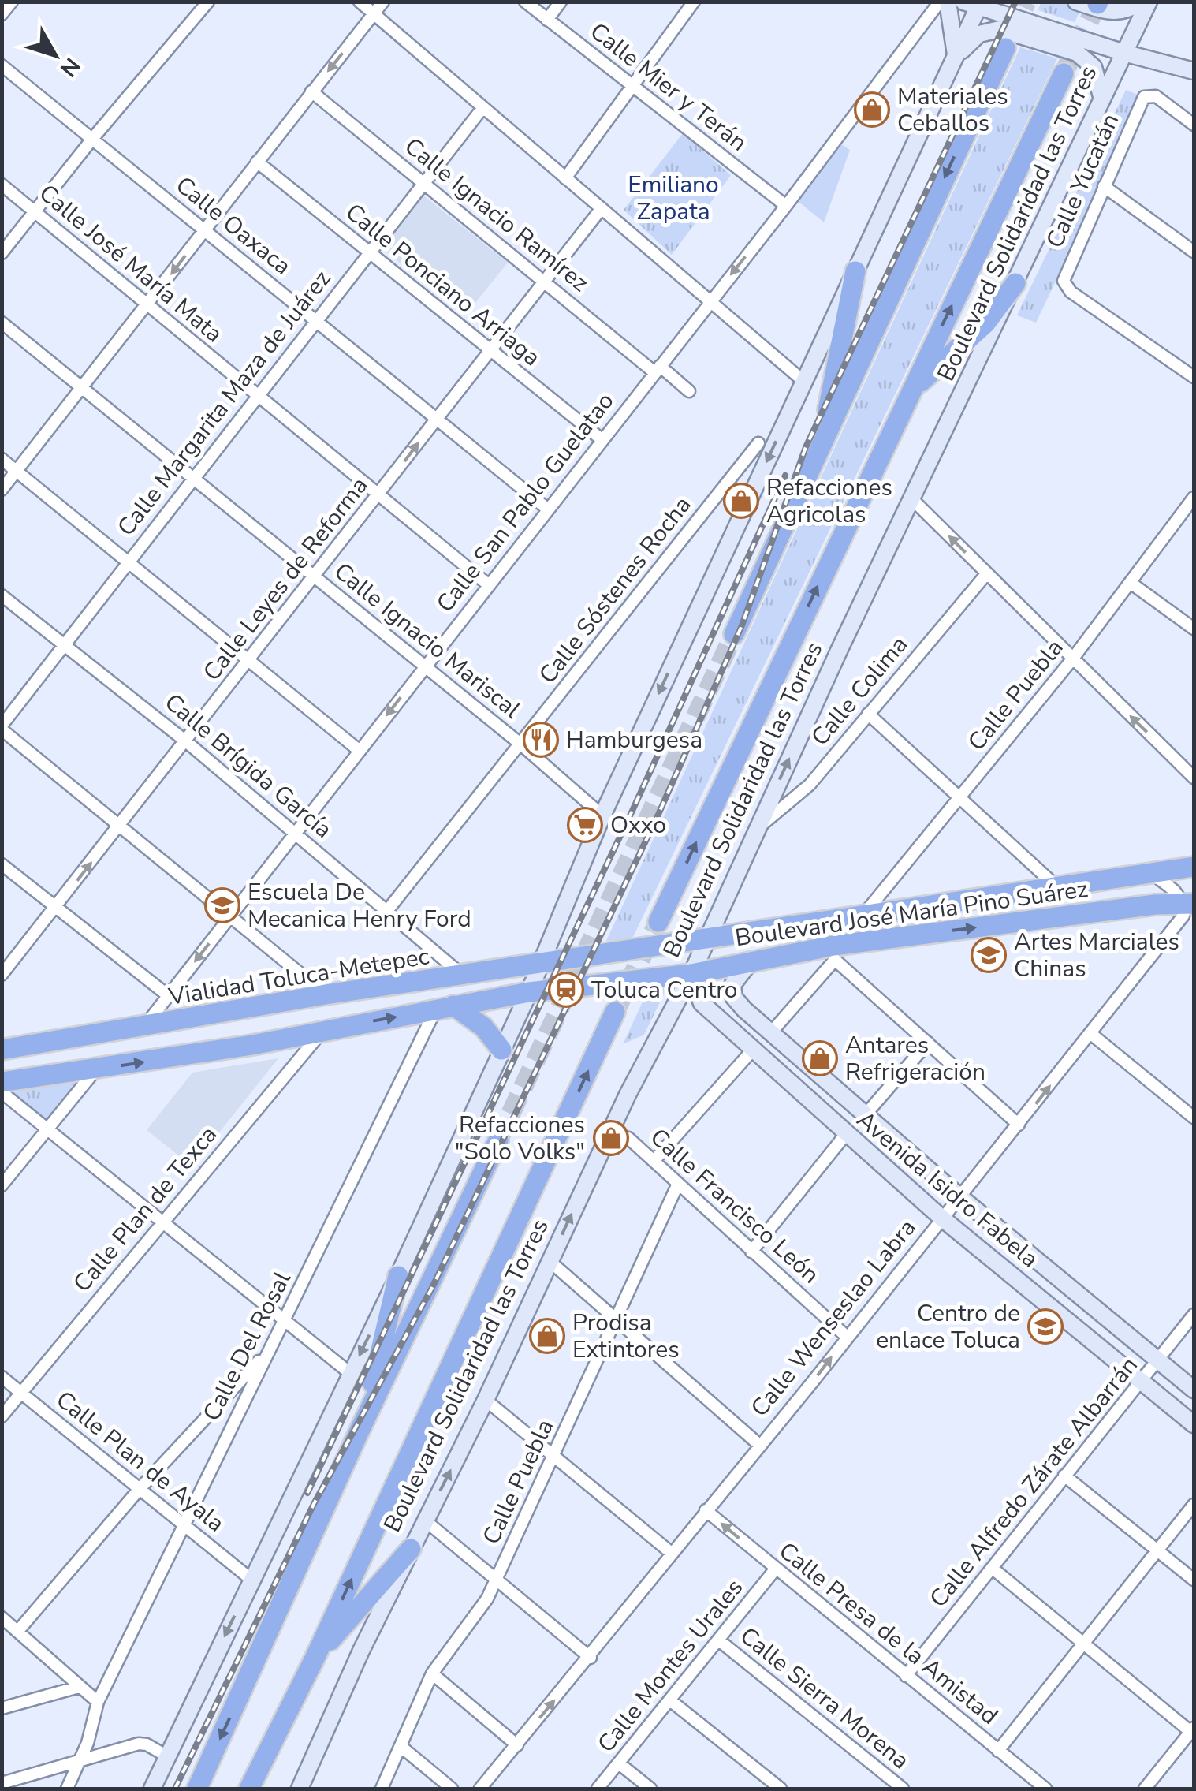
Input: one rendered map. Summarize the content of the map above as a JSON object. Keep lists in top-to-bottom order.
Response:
{
  "streets": {
    "highway": ["Boulevard Solidaridad las Torres", "Boulevard José María Pino Suárez", "Vialidad Toluca-Metepec"],
    "main road": ["Avenida Isidro Fabela"],
    "street": [
      "Calle Mier y Terán",
      "Calle Yucatán",
      "Calle Ignacio Ramírez",
      "Calle Oaxaca",
      "Calle José María Mata",
      "Calle Ponciano Arriaga",
      "Calle Margarita Maza de Juárez",
      "Calle San Pablo Guelatao",
      "Calle Leyes de Reforma",
      "Calle Sóstenes Rocha",
      "Calle Ignacio Mariscal",
      "Calle Colima",
      "Calle Puebla",
      "Calle Brígida García",
      "Calle Francisco León",
      "Calle Plan de Texca",
      "Calle Wenseslao Labra",
      "Calle Del Rosal",
      "Calle Plan de Ayala",
      "Calle Alfredo Zárate Albarrán",
      "Calle Presa de la Amistad",
      "Calle Montes Urales",
      "Calle Sierra Morena"
    ]
  },
  "crossings": [
    ["Calle Mier y Terán", "Calle San Pablo Guelatao"],
    ["Calle Ignacio Ramírez", "Calle Margarita Maza de Juárez"],
    ["Calle Ignacio Ramírez", "Calle San Pablo Guelatao"],
    ["Calle Ignacio Ramírez", "Calle Leyes de Reforma"],
    ["Boulevard Solidaridad las Torres", "Calle Colima"],
    ["Boulevard Solidaridad las Torres", "Boulevard José María Pino Suárez"],
    ["Boulevard Solidaridad las Torres", "Avenida Isidro Fabela"],
    ["Calle Oaxaca", "Calle Margarita Maza de Juárez"],
    ["Calle Oaxaca", "Calle San Pablo Guelatao"],
    ["Calle Oaxaca", "Calle Leyes de Reforma"],
    ["Calle José María Mata", "Calle Margarita Maza de Juárez"],
    ["Calle José María Mata", "Calle San Pablo Guelatao"],
    ["Calle José María Mata", "Calle Leyes de Reforma"],
    ["Calle Ponciano Arriaga", "Calle Margarita Maza de Juárez"],
    ["Calle Ponciano Arriaga", "Calle San Pablo Guelatao"],
    ["Calle Ponciano Arriaga", "Calle Leyes de Reforma"],
    ["Calle Margarita Maza de Juárez", "Calle Ignacio Mariscal"],
    ["Calle Margarita Maza de Juárez", "Calle Brígida García"],
    ["Calle San Pablo Guelatao", "Calle Ignacio Mariscal"],
    ["Calle San Pablo Guelatao", "Calle Brígida García"],
    ["Calle San Pablo Guelatao", "Vialidad Toluca-Metepec"],
    ["Calle Leyes de Reforma", "Calle Ignacio Mariscal"],
    ["Calle Leyes de Reforma", "Calle Brígida García"],
    ["Calle Sóstenes Rocha", "Calle Ignacio Mariscal"],
    ["Calle Sóstenes Rocha", "Calle Brígida García"],
    ["Calle Puebla", "Boulevard José María Pino Suárez"],
    ["Calle Puebla", "Calle Francisco León"],
    ["Calle Brígida García", "Vialidad Toluca-Metepec"],
    ["Boulevard José María Pino Suárez", "Vialidad Toluca-Metepec"],
    ["Boulevard José María Pino Suárez", "Avenida Isidro Fabela"],
    ["Boulevard José María Pino Suárez", "Calle Wenseslao Labra"],
    ["Avenida Isidro Fabela", "Calle Wenseslao Labra"],
    ["Avenida Isidro Fabela", "Calle Alfredo Zárate Albarrán"],
    ["Calle Francisco León", "Calle Wenseslao Labra"],
    ["Calle Plan de Texca", "Calle Plan de Ayala"],
    ["Calle Wenseslao Labra", "Calle Presa de la Amistad"],
    ["Calle Del Rosal", "Calle Plan de Ayala"],
    ["Calle Alfredo Zárate Albarrán", "Calle Presa de la Amistad"],
    ["Calle Presa de la Amistad", "Calle Montes Urales"],
    ["Calle Montes Urales", "Calle Sierra Morena"]
  ],
  "parks": ["Emiliano Zapata"],
  "places": {
    "shop": [
      "Materiales Ceballos",
      "Refacciones Agricolas",
      "Antares Refrigeración",
      "Refacciones \"Solo Volks\"",
      "Prodisa Extintores"
    ],
    "restaurant": ["Hamburgesa"],
    "supermarket": ["Oxxo"],
    "school or university": ["Escuela De Mecanica Henry Ford", "Artes Marciales Chinas", "Centro de enlace Toluca"],
    "station": ["Toluca Centro"]
  },
  "north": "bottom right"
}
